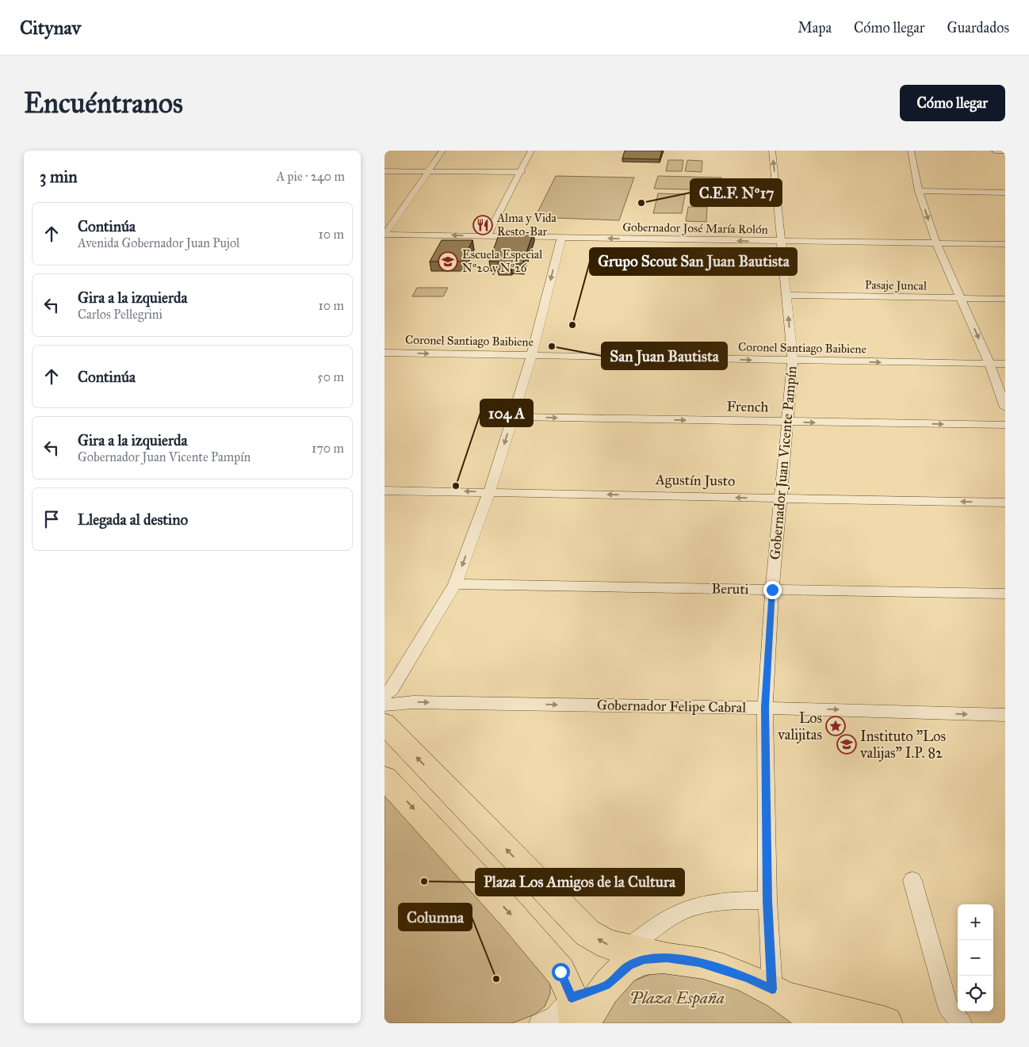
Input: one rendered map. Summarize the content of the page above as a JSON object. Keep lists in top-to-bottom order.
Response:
{
  "streets": {
    "street": [
      "Gobernador José María Rolón",
      "Pasaje Juncal",
      "Coronel Santiago Baibiene",
      "French",
      "Gobernador Juan Vicente Pampín",
      "Agustín Justo",
      "Beruti",
      "Gobernador Felipe Cabral"
    ]
  },
  "crossings": [
    ["Gobernador José María Rolón", "Gobernador Juan Vicente Pampín"],
    ["Pasaje Juncal", "Gobernador Juan Vicente Pampín"],
    ["Coronel Santiago Baibiene", "Gobernador Juan Vicente Pampín"],
    ["French", "Gobernador Juan Vicente Pampín"],
    ["Gobernador Juan Vicente Pampín", "Agustín Justo"],
    ["Gobernador Juan Vicente Pampín", "Beruti"],
    ["Gobernador Juan Vicente Pampín", "Gobernador Felipe Cabral"]
  ],
  "one_way": [
    "Coronel Santiago Baibiene",
    "French",
    "Agustín Justo",
    "Gobernador Felipe Cabral"
  ],
  "parks": ["Plaza España"],
  "places": {
    "other": [
      "C.E.F. Nº17",
      "Grupo Scout San Juan Bautista",
      "San Juan Bautista",
      "104 A",
      "Plaza Los Amigos de la Cultura",
      "Columna"
    ],
    "restaurant": ["Alma y Vida Resto-Bar"],
    "school or university": ["Escuela Especial Nº20 y Nº26", "Instituto \"Los valijas\" I.P. 82"],
    "place": ["Los valijitas"]
  },
  "page": {
    "header": "Citynav",
    "nav": ["Mapa", "Cómo llegar", "Guardados"],
    "buttons": "Cómo llegar",
    "title": "Encuéntranos",
    "heading": ["3 min", "A pie · 240 m"],
    "list": [
      ["Continúa", "Avenida Gobernador Juan Pujol", "10 m"],
      ["Gira a la izquierda", "Carlos Pellegrini", "10 m"],
      ["Continúa", "50 m"],
      ["Gira a la izquierda", "Gobernador Juan Vicente Pampín", "170 m"],
      "Llegada al destino"
    ],
    "map_buttons": ["+", "−"]
  }
}
